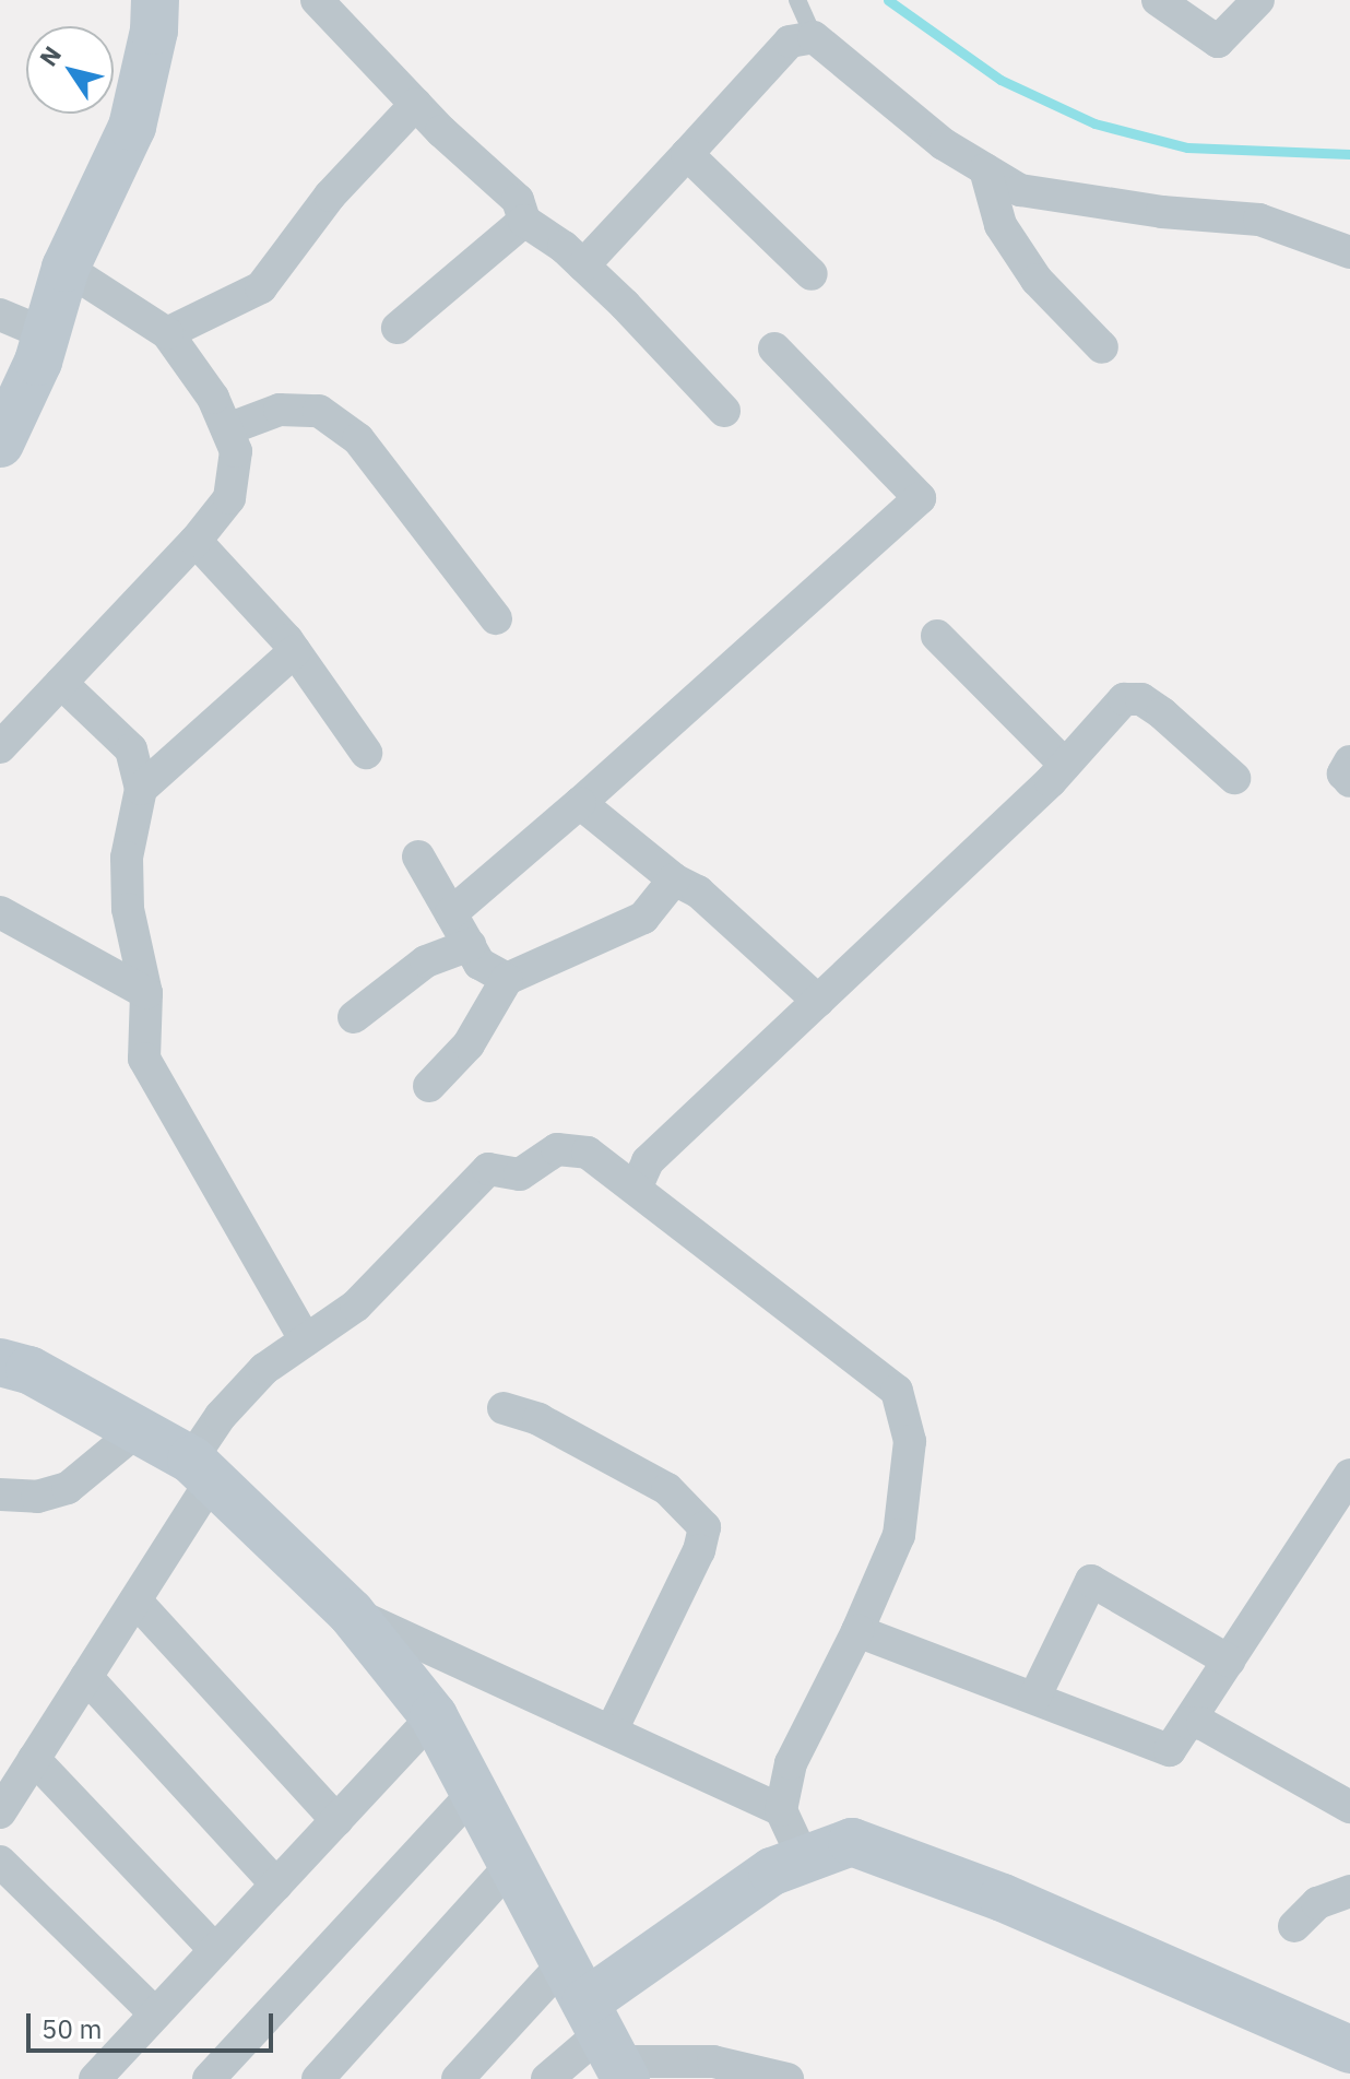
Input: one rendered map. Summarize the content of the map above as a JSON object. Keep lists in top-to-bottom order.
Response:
{
  "scale_bar": "50 m",
  "north": "top left"
}
